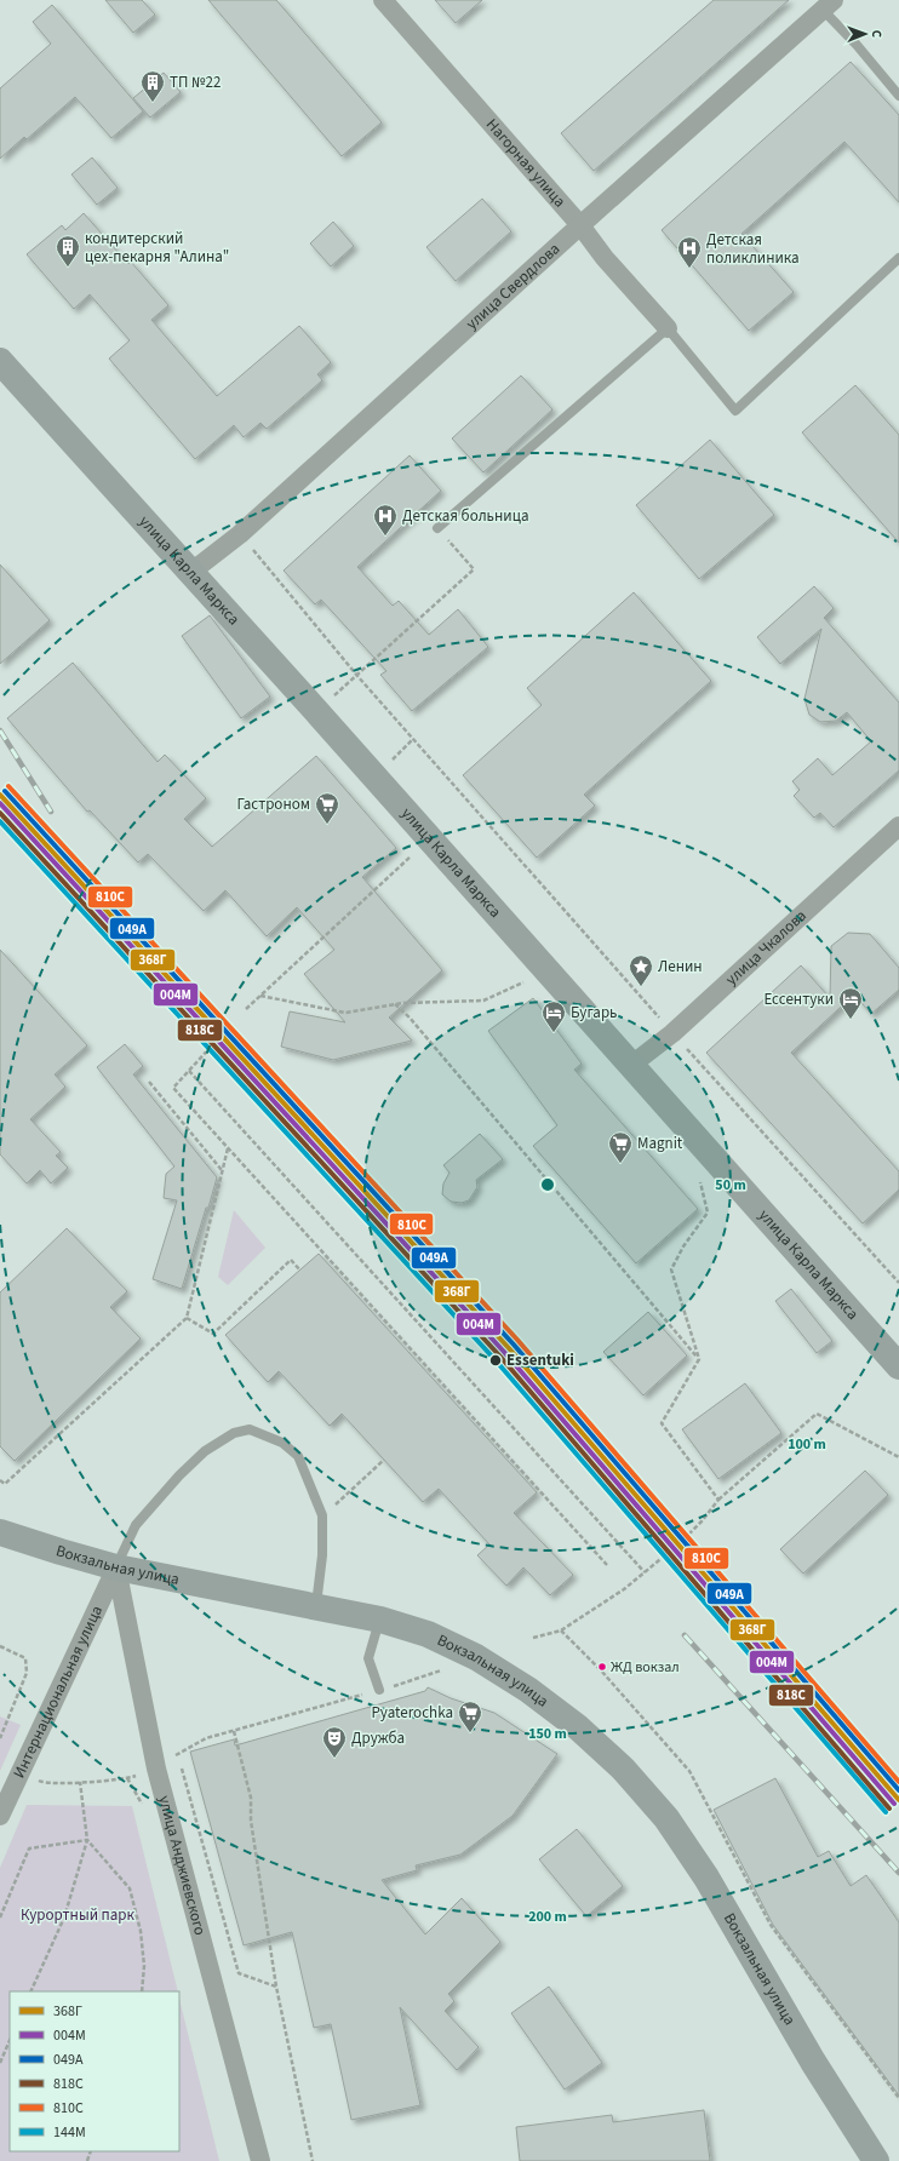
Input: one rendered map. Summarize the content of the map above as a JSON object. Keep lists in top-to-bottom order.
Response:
{
  "streets": {
    "street": [
      "Нагорная улица",
      "улица Свердлова",
      "улица Карла Маркса",
      "улица Чкалова",
      "Вокзальная улица",
      "Интернациональная улица",
      "улица Анджиевского"
    ]
  },
  "crossings": [
    ["Нагорная улица", "улица Свердлова"],
    ["улица Свердлова", "улица Карла Маркса"],
    ["улица Карла Маркса", "улица Чкалова"],
    ["Вокзальная улица", "Интернациональная улица"],
    ["Вокзальная улица", "улица Анджиевского"],
    ["Интернациональная улица", "улица Анджиевского"]
  ],
  "parks": ["Курортный парк"],
  "places": {
    "building": ["ТП №22", "кондитерский цех-пекарня \"Алина\""],
    "hospital": ["Детская поликлиника", "Детская больница"],
    "supermarket": ["Гастроном", "Magnit", "Pyaterochka"],
    "place": ["Ленин"],
    "hotel": ["Ессентуки", "Бугарь"],
    "other": ["Essentuki", "ЖД вокзал"],
    "theatre": ["Дружба"]
  },
  "lines": [
    "transit line 810С",
    "transit line 049А",
    "transit line 368Г",
    "transit line 004М",
    "transit line 818С",
    "transit line 144М"
  ],
  "legend": [
    "368Г",
    "004М",
    "049А",
    "818С",
    "810С",
    "144М"
  ],
  "north": "right",
  "rings": [
    "50 m",
    "100 m",
    "150 m",
    "200 m"
  ]
}
